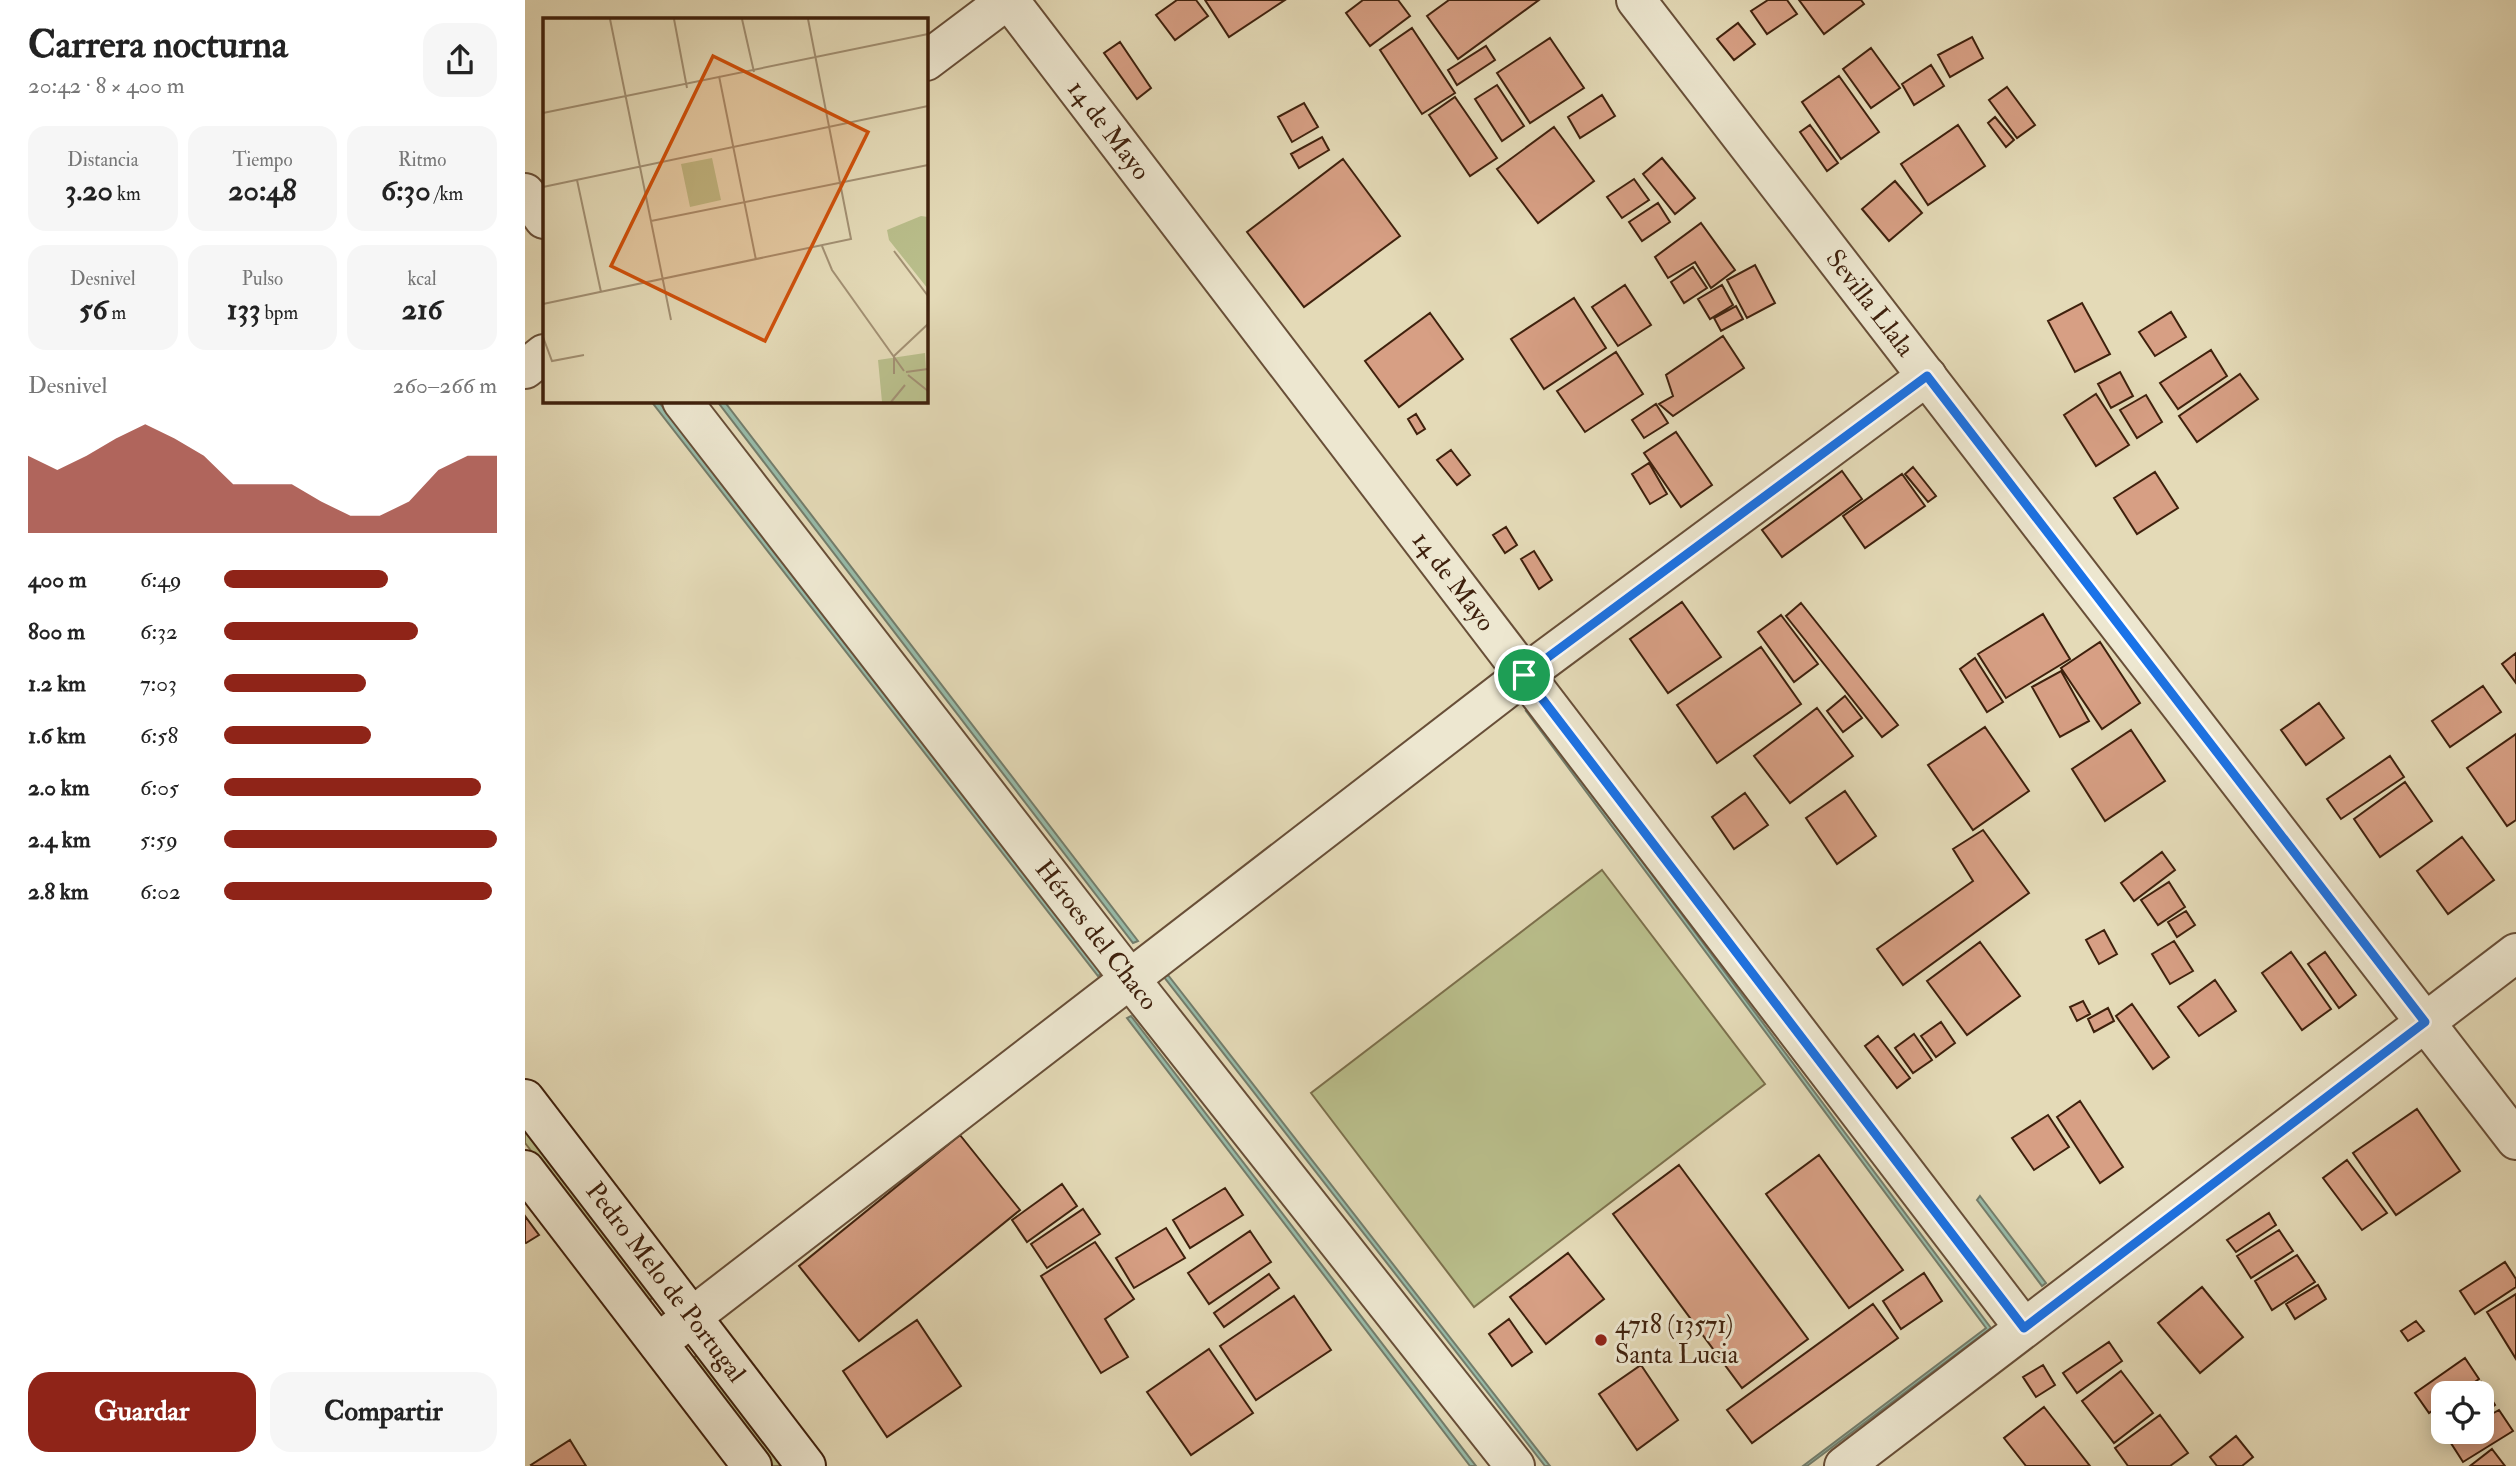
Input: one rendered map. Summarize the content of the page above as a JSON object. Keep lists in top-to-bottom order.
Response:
{
  "streets": {
    "street": [
      "14 de Mayo",
      "Sevilla Llala",
      "Héroes del Chaco",
      "Pedro Melo de Portugal"
    ]
  },
  "places": ["4718 (13571) Santa Lucia"],
  "page": {
    "heading": ["Carrera nocturna", "20:42 · 8 × 400 m"],
    "stats": [
      ["Distancia", "3.20 km"],
      ["Tiempo", "20:48"],
      ["Ritmo", "6:30 /km"],
      ["Desnivel", "56 m"],
      ["Pulso", "133 bpm"],
      ["kcal", "216"]
    ],
    "chart": ["Desnivel", "260–266 m"],
    "list": [
      {
        "name": "400 m",
        "note": "6:49"
      },
      {
        "name": "800 m",
        "note": "6:32"
      },
      {
        "name": "1.2 km",
        "note": "7:03"
      },
      {
        "name": "1.6 km",
        "note": "6:58"
      },
      {
        "name": "2.0 km",
        "note": "6:05"
      },
      {
        "name": "2.4 km",
        "note": "5:59"
      },
      {
        "name": "2.8 km",
        "note": "6:02"
      }
    ],
    "buttons": ["Guardar", "Compartir"]
  }
}
